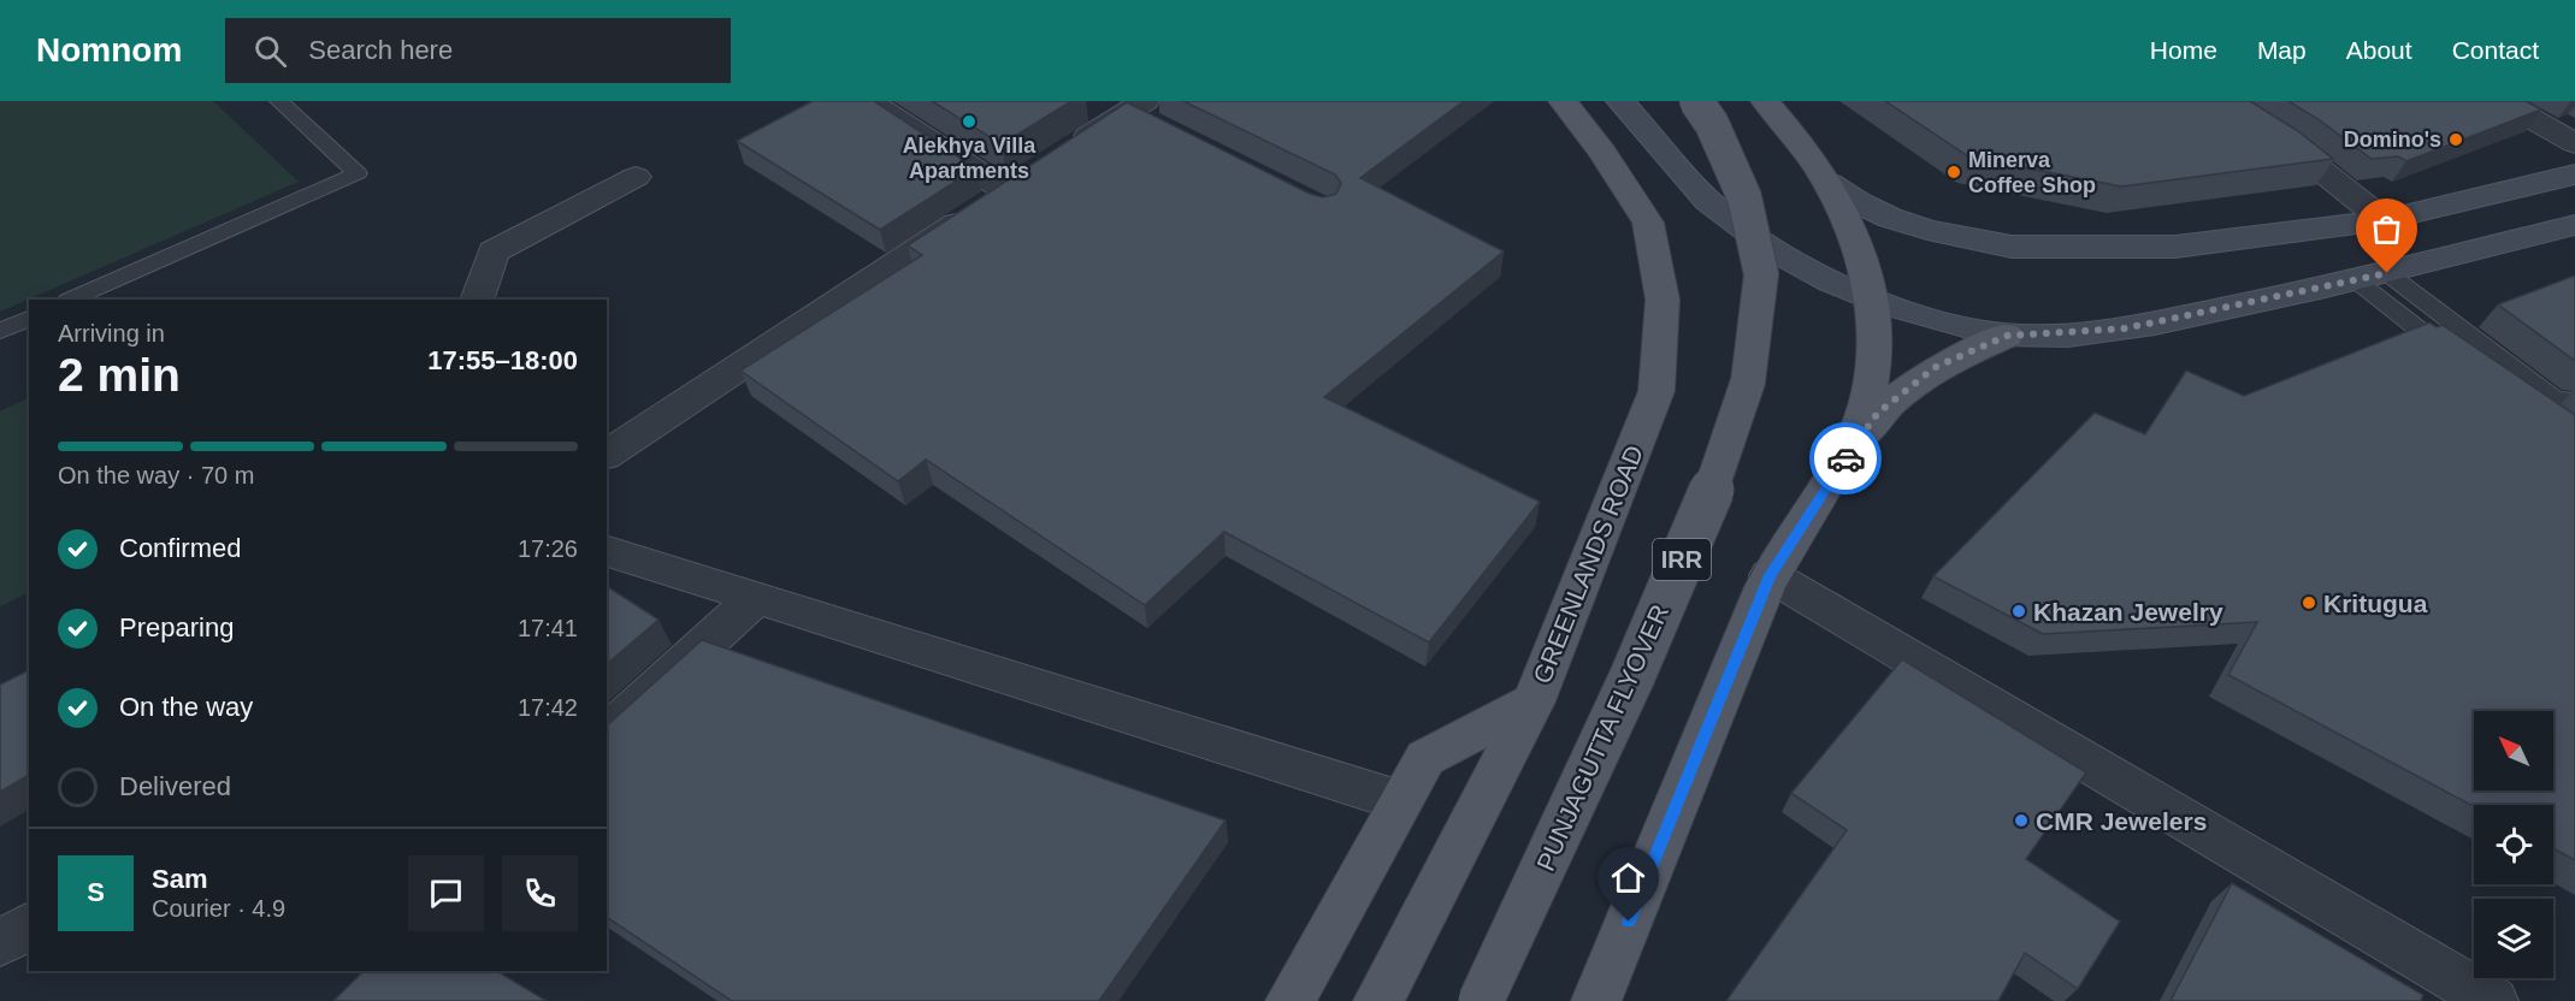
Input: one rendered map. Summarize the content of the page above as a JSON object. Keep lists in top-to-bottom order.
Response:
{
  "streets": {
    "main road": ["IRR", "GREENLANDS ROAD", "PUNJAGUTTA FLYOVER"]
  },
  "places": [
    "Alekhya Villa Apartments",
    "Domino's",
    "Minerva Coffee Shop",
    "Kritugua",
    "Khazan Jewelry",
    "CMR Jewelers"
  ],
  "north": "top left",
  "page": {
    "header": "Nomnom",
    "search": "Search here",
    "nav": [
      "Home",
      "Map",
      "About",
      "Contact"
    ],
    "heading": ["2 min", "Arriving in", "17:55–18:00"],
    "panel": ["Sam", "Courier · 4.9"],
    "bar": "On the way · 70 m",
    "list": [
      ["Confirmed", "17:26"],
      ["Preparing", "17:41"],
      ["On the way", "17:42"],
      "Delivered"
    ],
    "round": "S"
  }
}
